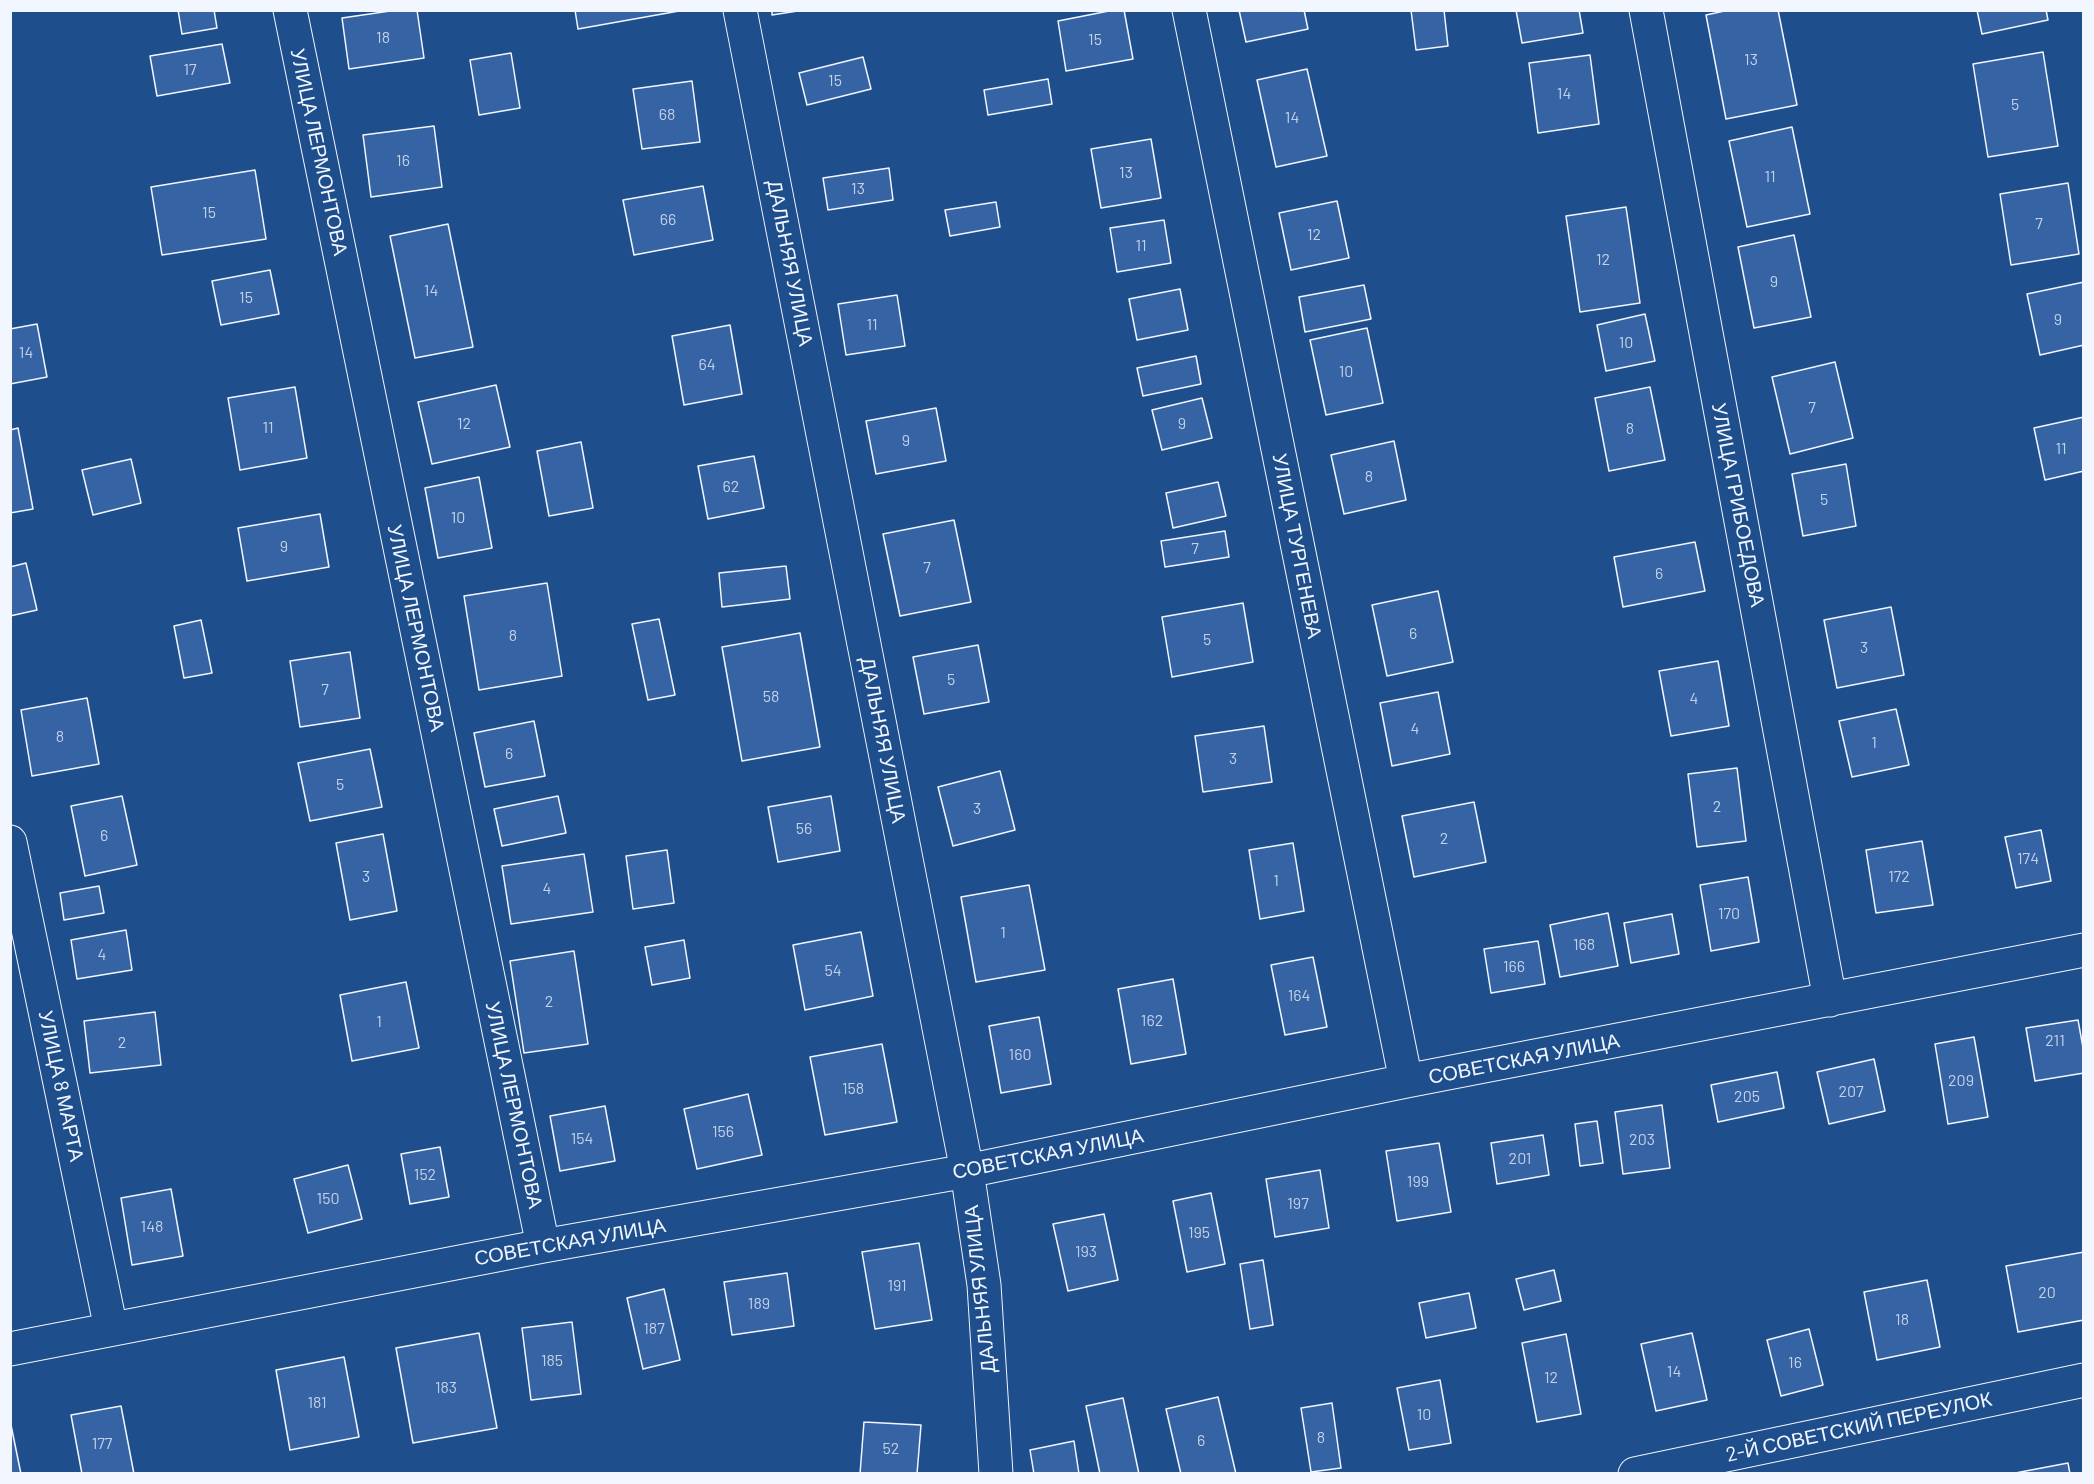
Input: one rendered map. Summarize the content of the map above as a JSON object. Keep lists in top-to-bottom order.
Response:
{
  "streets": {
    "street": [
      "УЛИЦА ЛЕРМОНТОВА",
      "ДАЛЬНЯЯ УЛИЦА",
      "УЛИЦА ГРИБОЕДОВА",
      "УЛИЦА ТУРГЕНЕВА",
      "СОВЕТСКАЯ УЛИЦА",
      "УЛИЦА 8 МАРТА",
      "2-Й СОВЕТСКИЙ ПЕРЕУЛОК"
    ]
  },
  "crossings": [
    ["УЛИЦА ЛЕРМОНТОВА", "СОВЕТСКАЯ УЛИЦА"],
    ["ДАЛЬНЯЯ УЛИЦА", "СОВЕТСКАЯ УЛИЦА"],
    ["УЛИЦА ГРИБОЕДОВА", "СОВЕТСКАЯ УЛИЦА"],
    ["УЛИЦА ТУРГЕНЕВА", "СОВЕТСКАЯ УЛИЦА"],
    ["СОВЕТСКАЯ УЛИЦА", "УЛИЦА 8 МАРТА"]
  ],
  "house_numbers": [
    "18",
    "15",
    "13",
    "17",
    "15",
    "14",
    "5",
    "68",
    "14",
    "16",
    "13",
    "11",
    "13",
    "15",
    "66",
    "7",
    "12",
    "11",
    "12",
    "9",
    "14",
    "15",
    "9",
    "11",
    "10",
    "14",
    "64",
    "10",
    "7",
    "12",
    "9",
    "11",
    "8",
    "9",
    "11",
    "8",
    "62",
    "5",
    "10",
    "9",
    "7",
    "7",
    "6",
    "6",
    "8",
    "5",
    "3",
    "5",
    "7",
    "58",
    "4",
    "4",
    "8",
    "1",
    "6",
    "3",
    "5",
    "2",
    "3",
    "56",
    "6",
    "2",
    "174",
    "3",
    "172",
    "1",
    "4",
    "170",
    "1",
    "168",
    "4",
    "166",
    "54",
    "164",
    "2",
    "162",
    "1",
    "211",
    "2",
    "160",
    "209",
    "158",
    "207",
    "205",
    "156",
    "154",
    "203",
    "201",
    "152",
    "199",
    "150",
    "197",
    "148",
    "195",
    "193",
    "191",
    "20",
    "189",
    "18",
    "187",
    "185",
    "16",
    "14",
    "12",
    "183",
    "181",
    "10",
    "8",
    "6",
    "177",
    "52"
  ]
}
